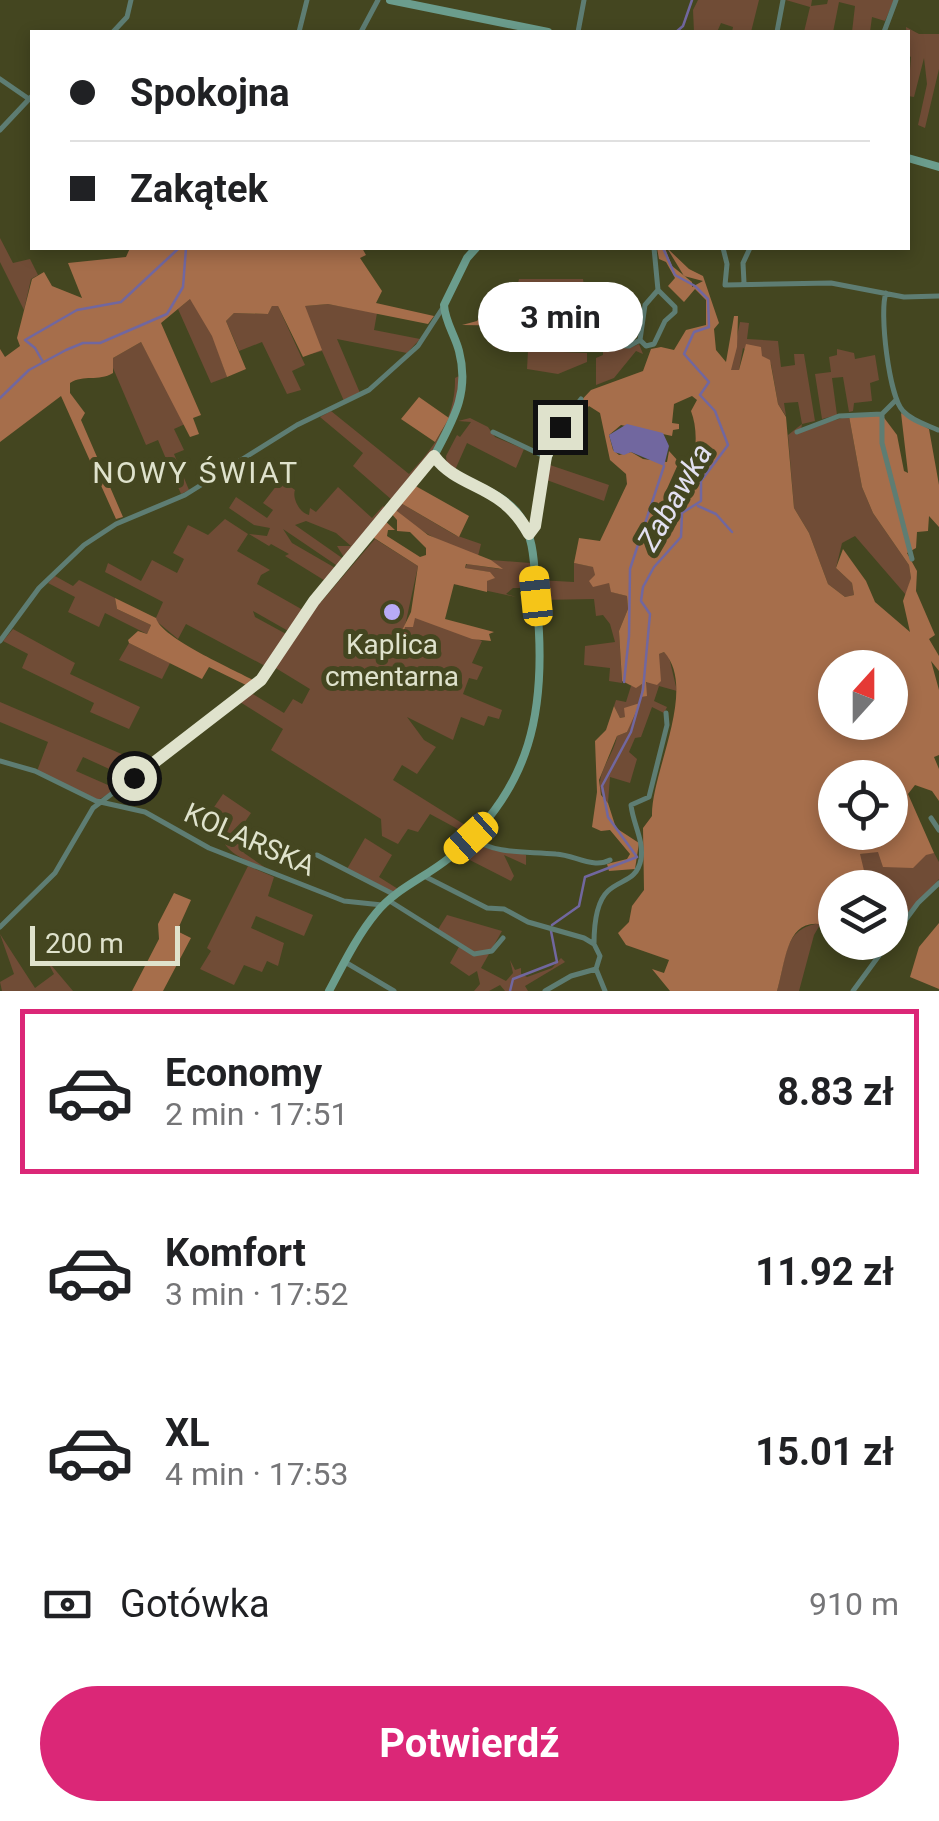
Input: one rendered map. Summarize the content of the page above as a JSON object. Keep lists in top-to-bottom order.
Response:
{
  "streets": {
    "street": ["KOLARSKA"]
  },
  "districts": ["NOWY ŚWIAT"],
  "water": ["Zabawka"],
  "places": ["Kaplica cmentarna"],
  "scale_bar": "200 m",
  "north": "top",
  "page": {
    "banner": ["Spokojna", "Zakątek"],
    "bubble": "3 min",
    "scale": "200 m",
    "list": [
      {
        "name": "Economy",
        "note": "2 min · 17:51",
        "value": "8.83 zł"
      },
      {
        "name": "Komfort",
        "note": "3 min · 17:52",
        "value": "11.92 zł"
      },
      {
        "name": "XL",
        "note": "4 min · 17:53",
        "value": "15.01 zł"
      }
    ],
    "pay": ["Gotówka", "910 m"],
    "buttons": "Potwierdź"
  }
}
